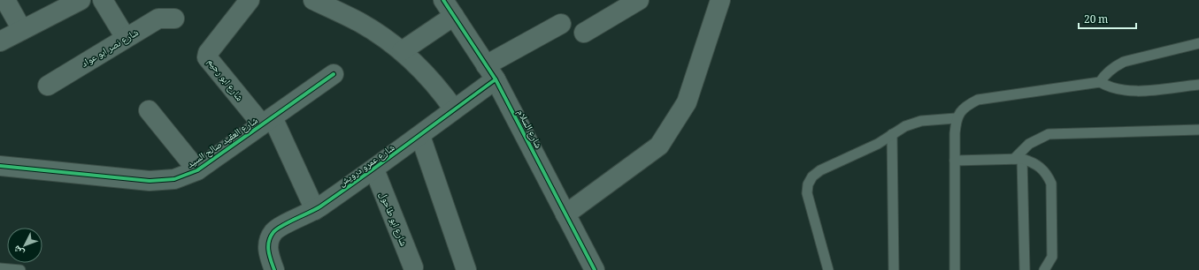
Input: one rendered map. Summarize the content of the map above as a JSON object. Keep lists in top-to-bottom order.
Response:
{
  "streets": {
    "street": [
      "شارع نصر ابو عواد",
      "شارع ابو رحيم",
      "شارع السلام",
      "شارع العقيد صالح السيد",
      "شارع عمرو درويش",
      "شارع ابو طاحول"
    ]
  },
  "crossings": [
    ["شارع ابو رحيم", "شارع العقيد صالح السيد"],
    ["شارع السلام", "شارع عمرو درويش"],
    ["شارع عمرو درويش", "شارع ابو طاحول"]
  ],
  "scale_bar": "20 m",
  "north": "bottom left"
}
